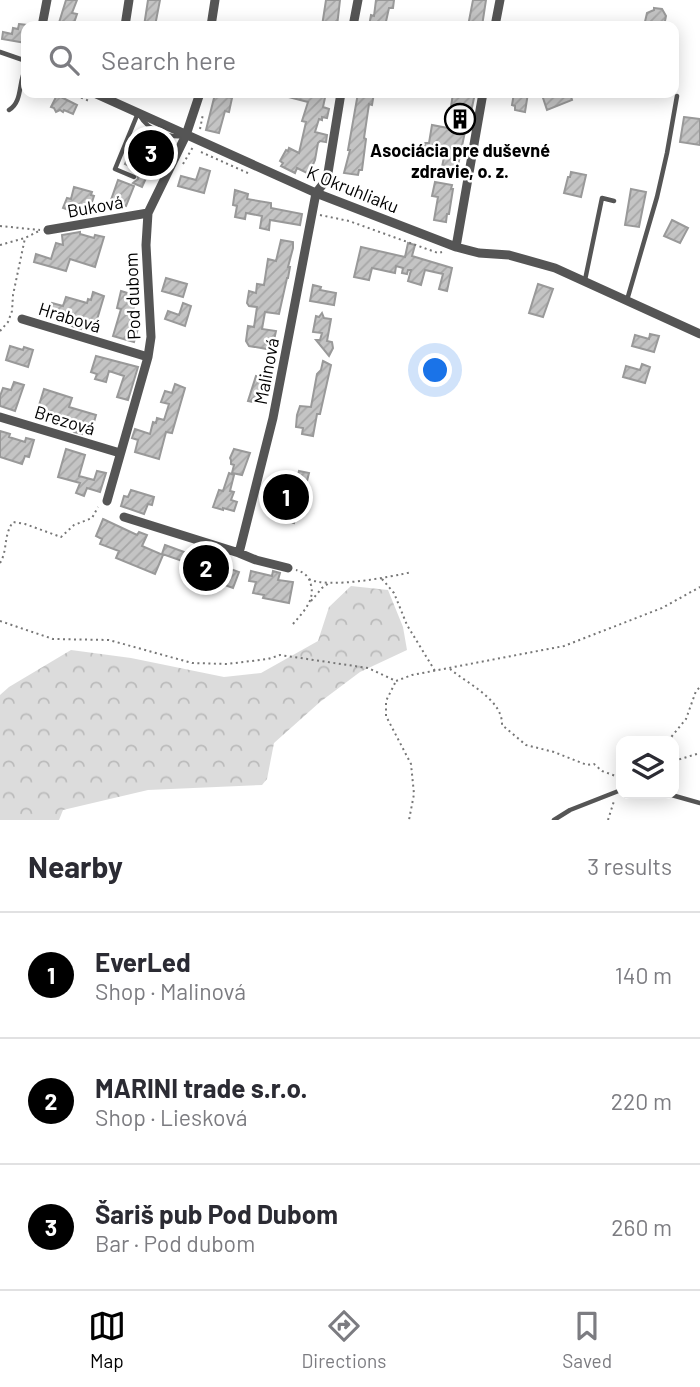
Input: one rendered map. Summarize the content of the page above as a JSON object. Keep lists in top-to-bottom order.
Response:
{
  "streets": {
    "street": [
      "K Okruhliaku",
      "Buková",
      "Pod dubom",
      "Hrabová",
      "Malinová",
      "Brezová"
    ]
  },
  "crossings": [
    ["K Okruhliaku", "Pod dubom"],
    ["K Okruhliaku", "Malinová"],
    ["Buková", "Pod dubom"],
    ["Pod dubom", "Hrabová"],
    ["Pod dubom", "Brezová"]
  ],
  "places": {
    "building": ["Asociácia pre duševné zdravie, o. z."]
  },
  "page": {
    "search": "Search here",
    "pins": ["3", "1", "2"],
    "heading": ["Nearby", "3 results"],
    "list": [
      {
        "mark": "1",
        "name": "EverLed",
        "note": "Shop · Malinová",
        "value": "140 m"
      },
      {
        "mark": "2",
        "name": "MARINI trade s.r.o.",
        "note": "Shop · Liesková",
        "value": "220 m"
      },
      {
        "mark": "3",
        "name": "Šariš pub Pod Dubom",
        "note": "Bar · Pod dubom",
        "value": "260 m"
      }
    ],
    "nav": ["Map", "Directions", "Saved"]
  }
}
